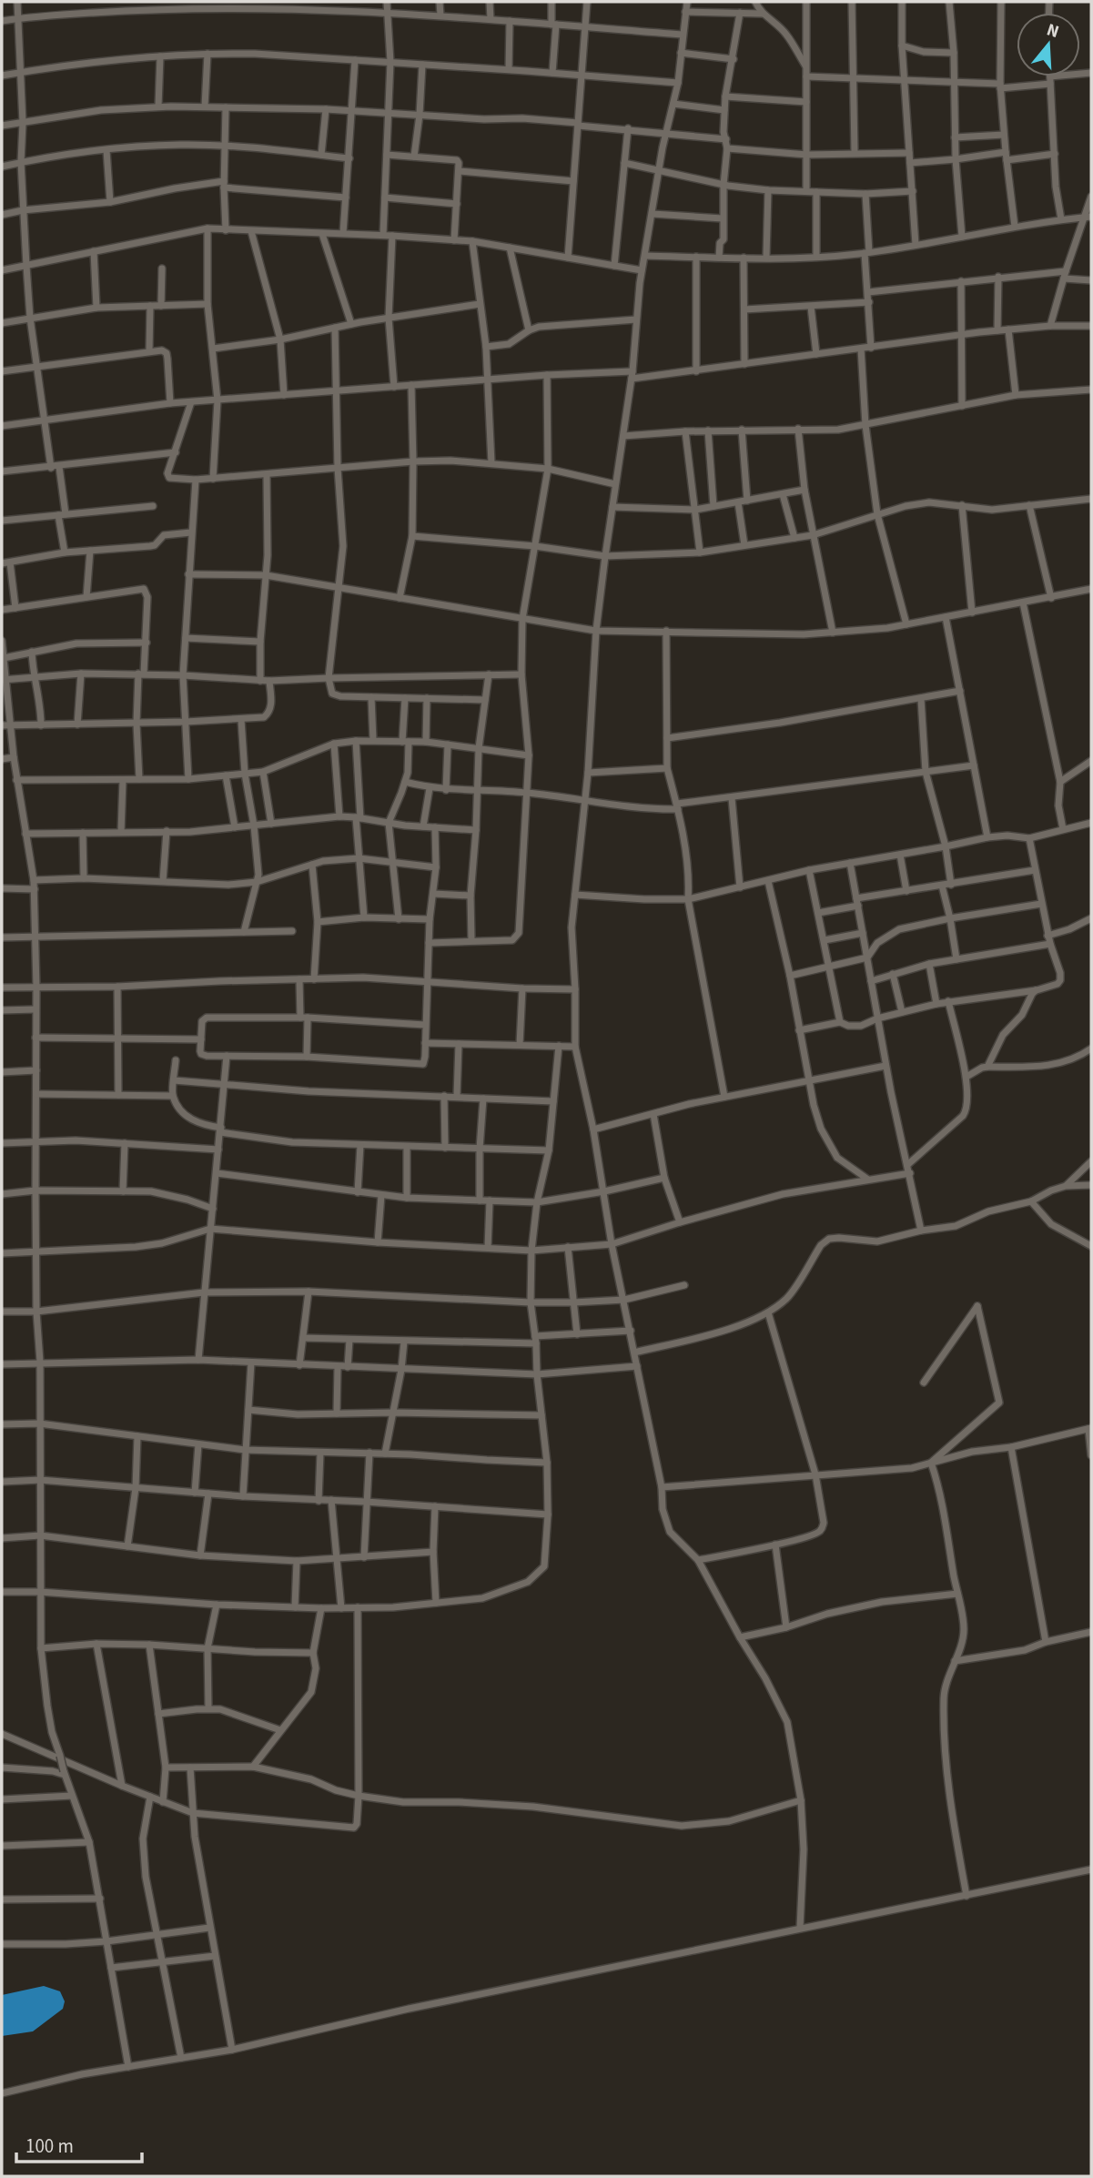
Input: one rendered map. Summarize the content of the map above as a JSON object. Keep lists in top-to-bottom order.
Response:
{
  "scale_bar": "100 m",
  "north": "top"
}
